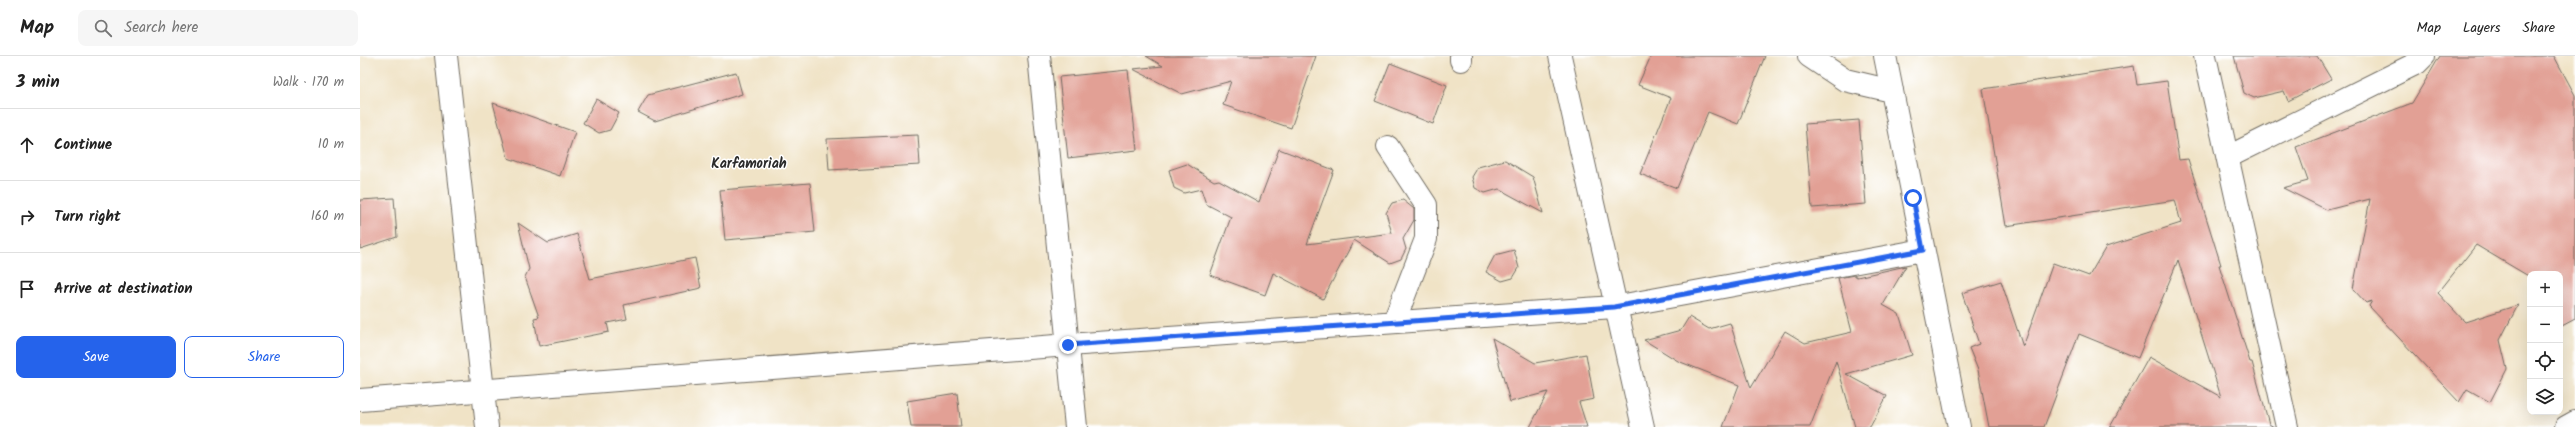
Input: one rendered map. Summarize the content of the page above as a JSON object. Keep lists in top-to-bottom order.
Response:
{
  "districts": ["Karfamoriah"],
  "page": {
    "header": "Map",
    "search": "Search here",
    "nav": ["Map", "Layers", "Share"],
    "heading": ["3 min", "Walk · 170 m"],
    "list": [
      ["Continue", "10 m"],
      ["Turn right", "160 m"],
      "Arrive at destination"
    ],
    "map_buttons": ["+", "−"],
    "buttons": ["Save", "Share"]
  }
}
